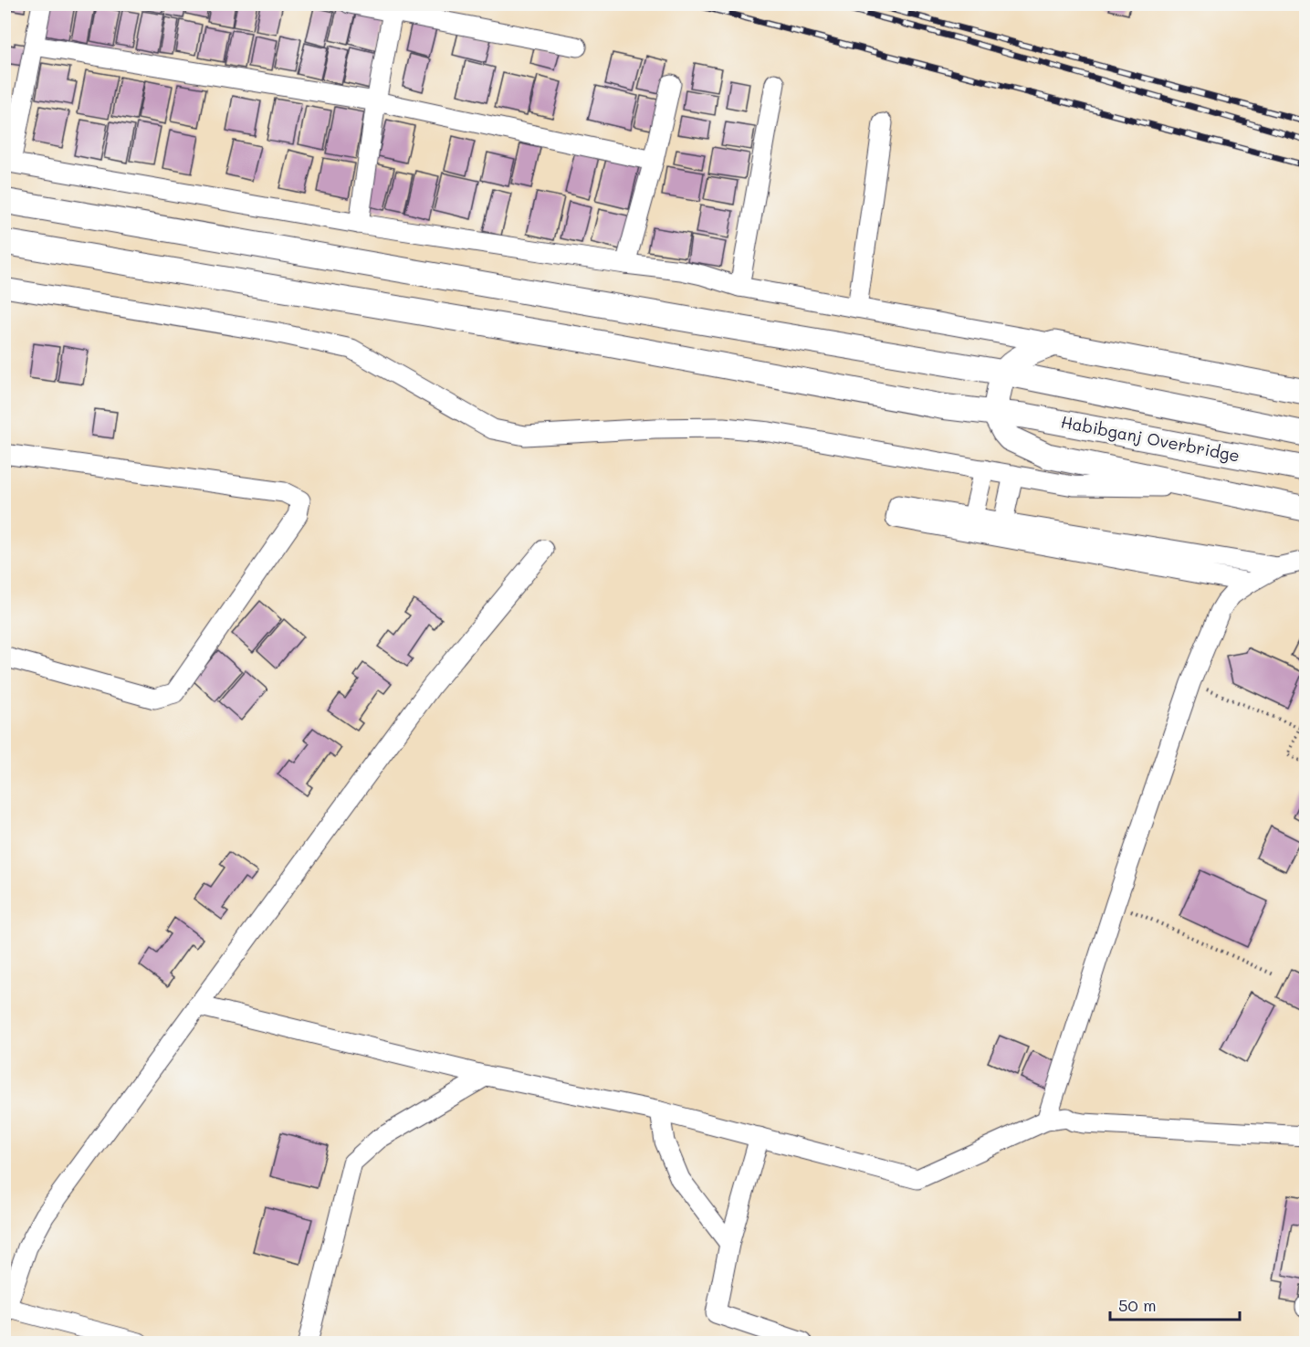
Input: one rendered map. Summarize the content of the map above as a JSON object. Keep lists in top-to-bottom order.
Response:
{
  "streets": {
    "main road": ["Habibganj Overbridge"]
  },
  "scale_bar": "50 m"
}
